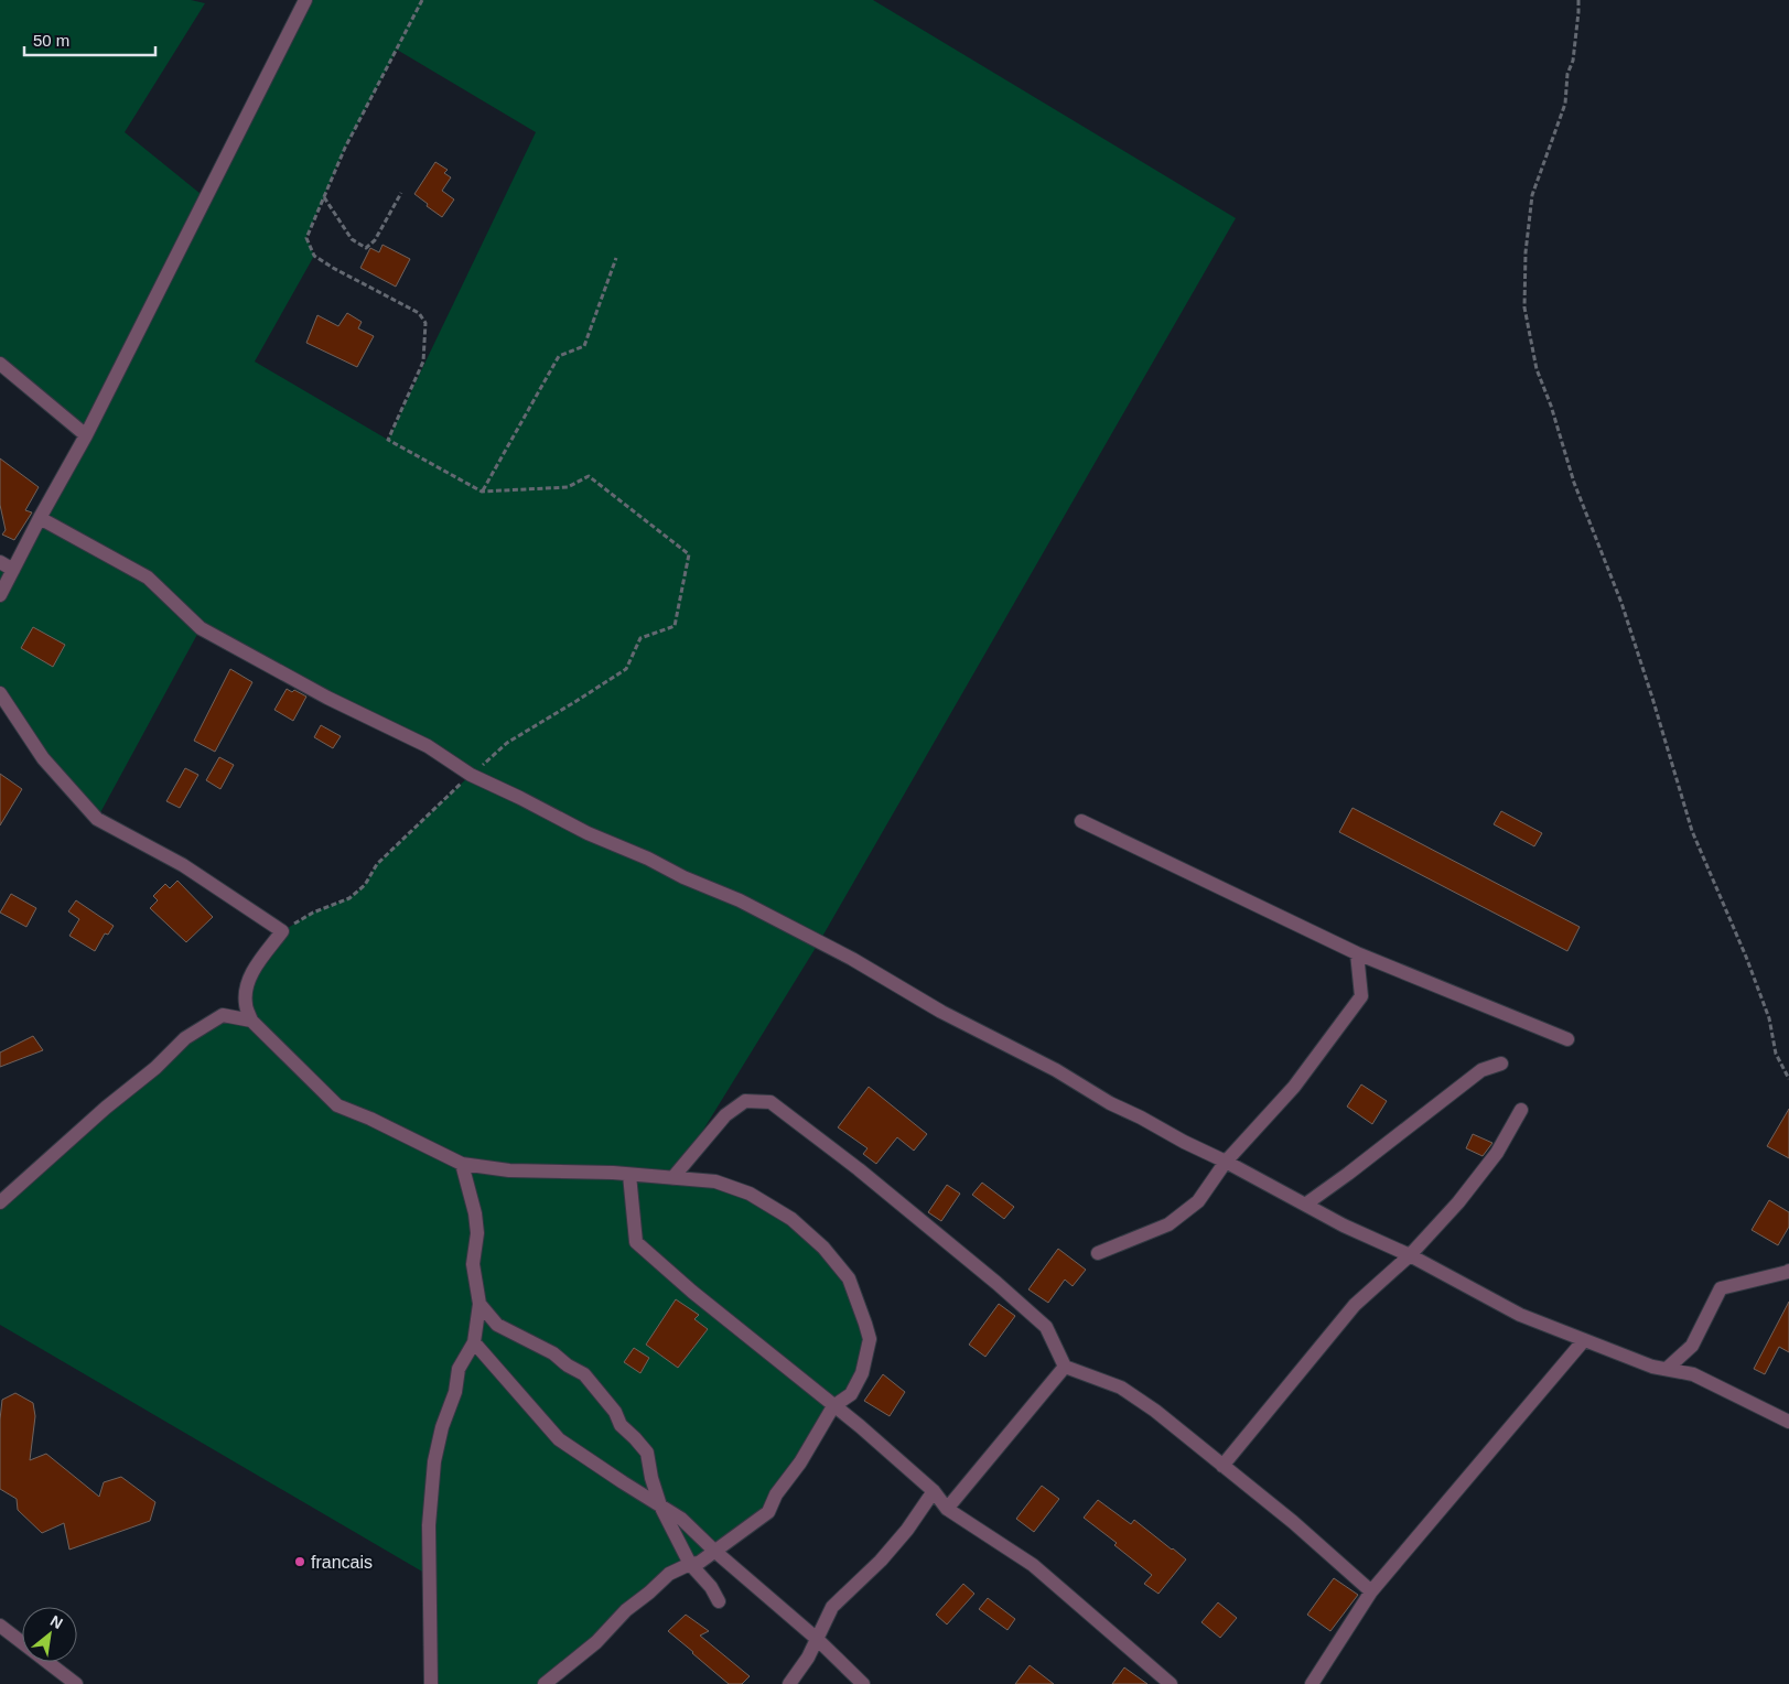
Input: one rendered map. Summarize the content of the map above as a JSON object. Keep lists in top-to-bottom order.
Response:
{
  "places": ["francais"],
  "scale_bar": "50 m",
  "north": "top right"
}
